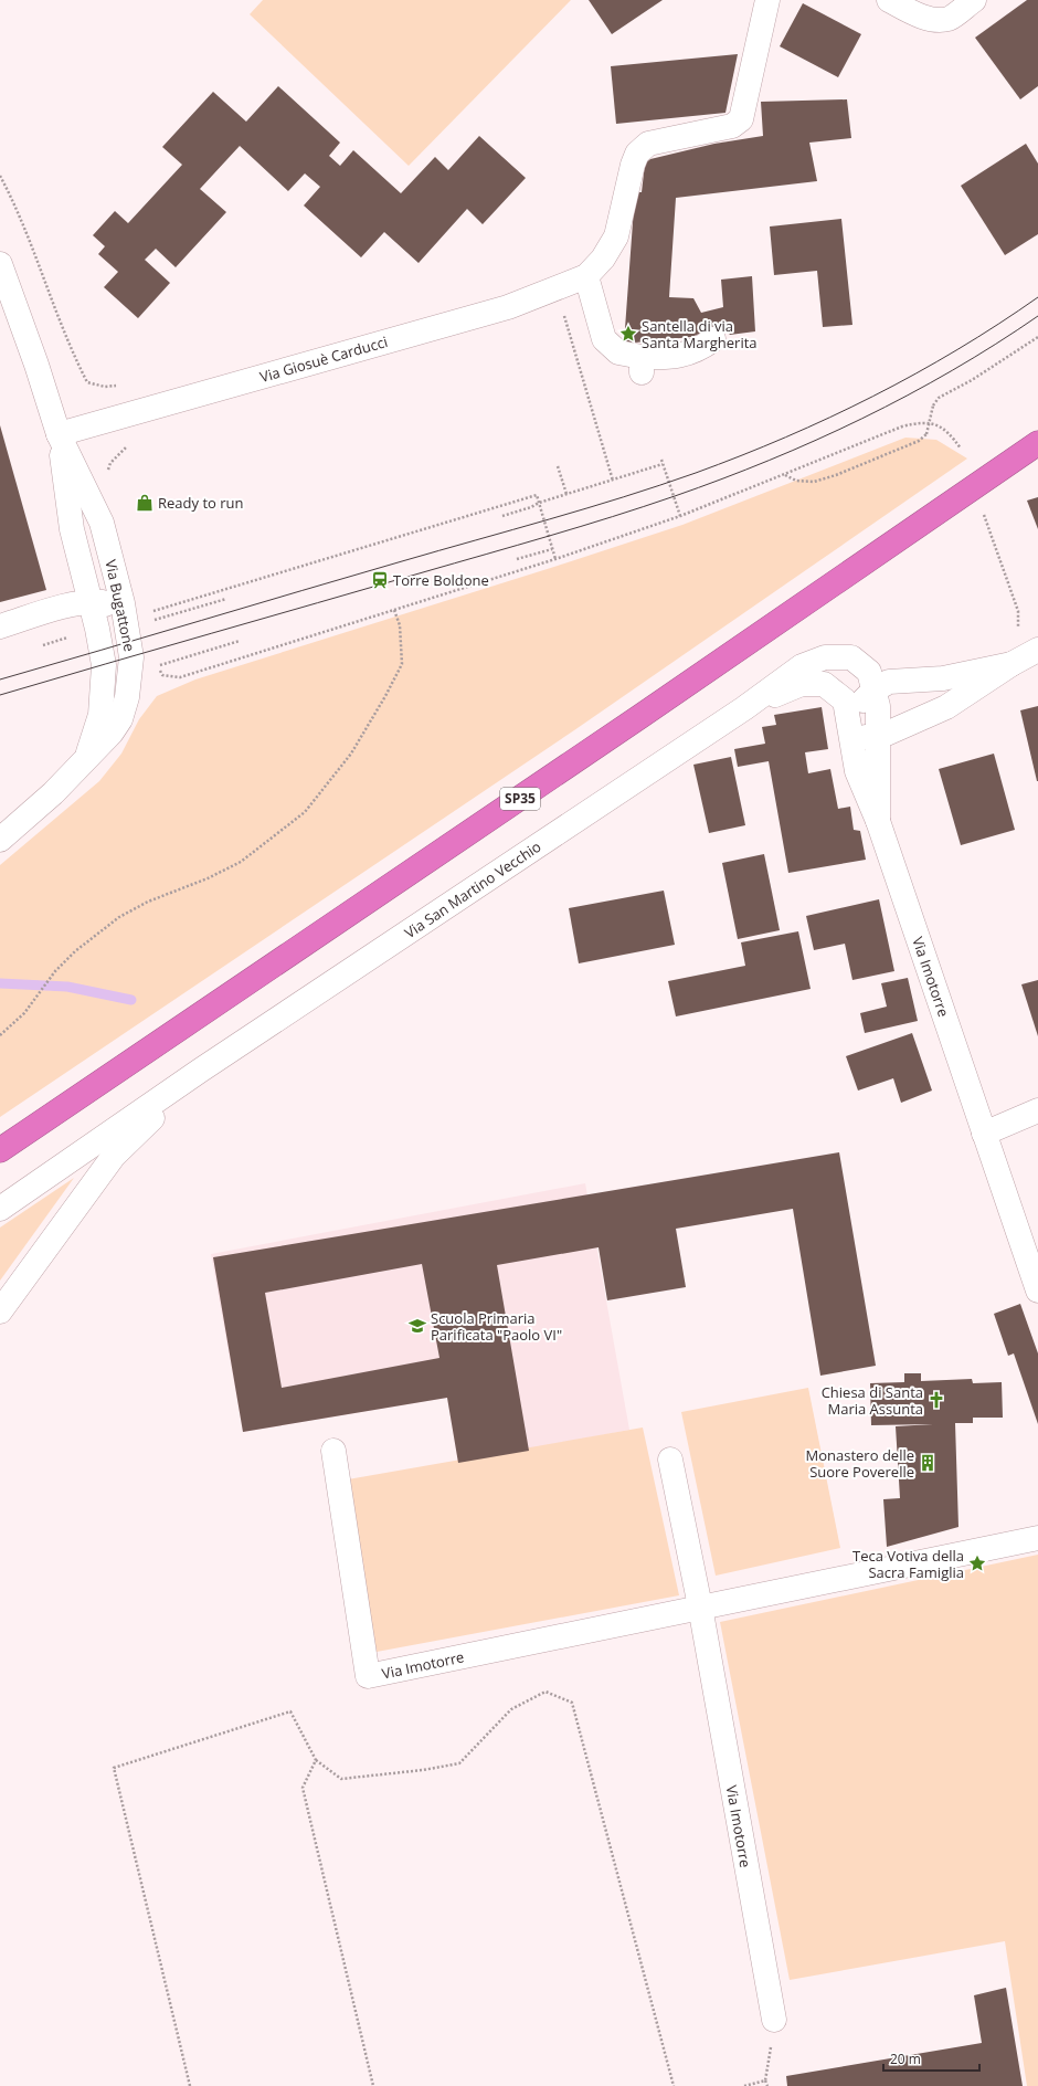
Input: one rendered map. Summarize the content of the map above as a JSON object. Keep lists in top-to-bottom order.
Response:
{
  "streets": {
    "highway": ["SP35"],
    "street": [
      "Via Giosuè Carducci",
      "Via Bugattone",
      "Via San Martino Vecchio",
      "Via Imotorre"
    ]
  },
  "crossings": [
    ["Via Giosuè Carducci", "Via Bugattone"],
    ["Via San Martino Vecchio", "Via Imotorre"]
  ],
  "places": {
    "place": ["Santella di via Santa Margherita", "Teca Votiva della Sacra Famiglia"],
    "shop": ["Ready to run"],
    "station": ["Torre Boldone"],
    "school or university": ["Scuola Primaria Parificata \"Paolo VI\""],
    "church": ["Chiesa di Santa Maria Assunta"],
    "building": ["Monastero delle Suore Poverelle"]
  },
  "scale_bar": "20 m"
}
